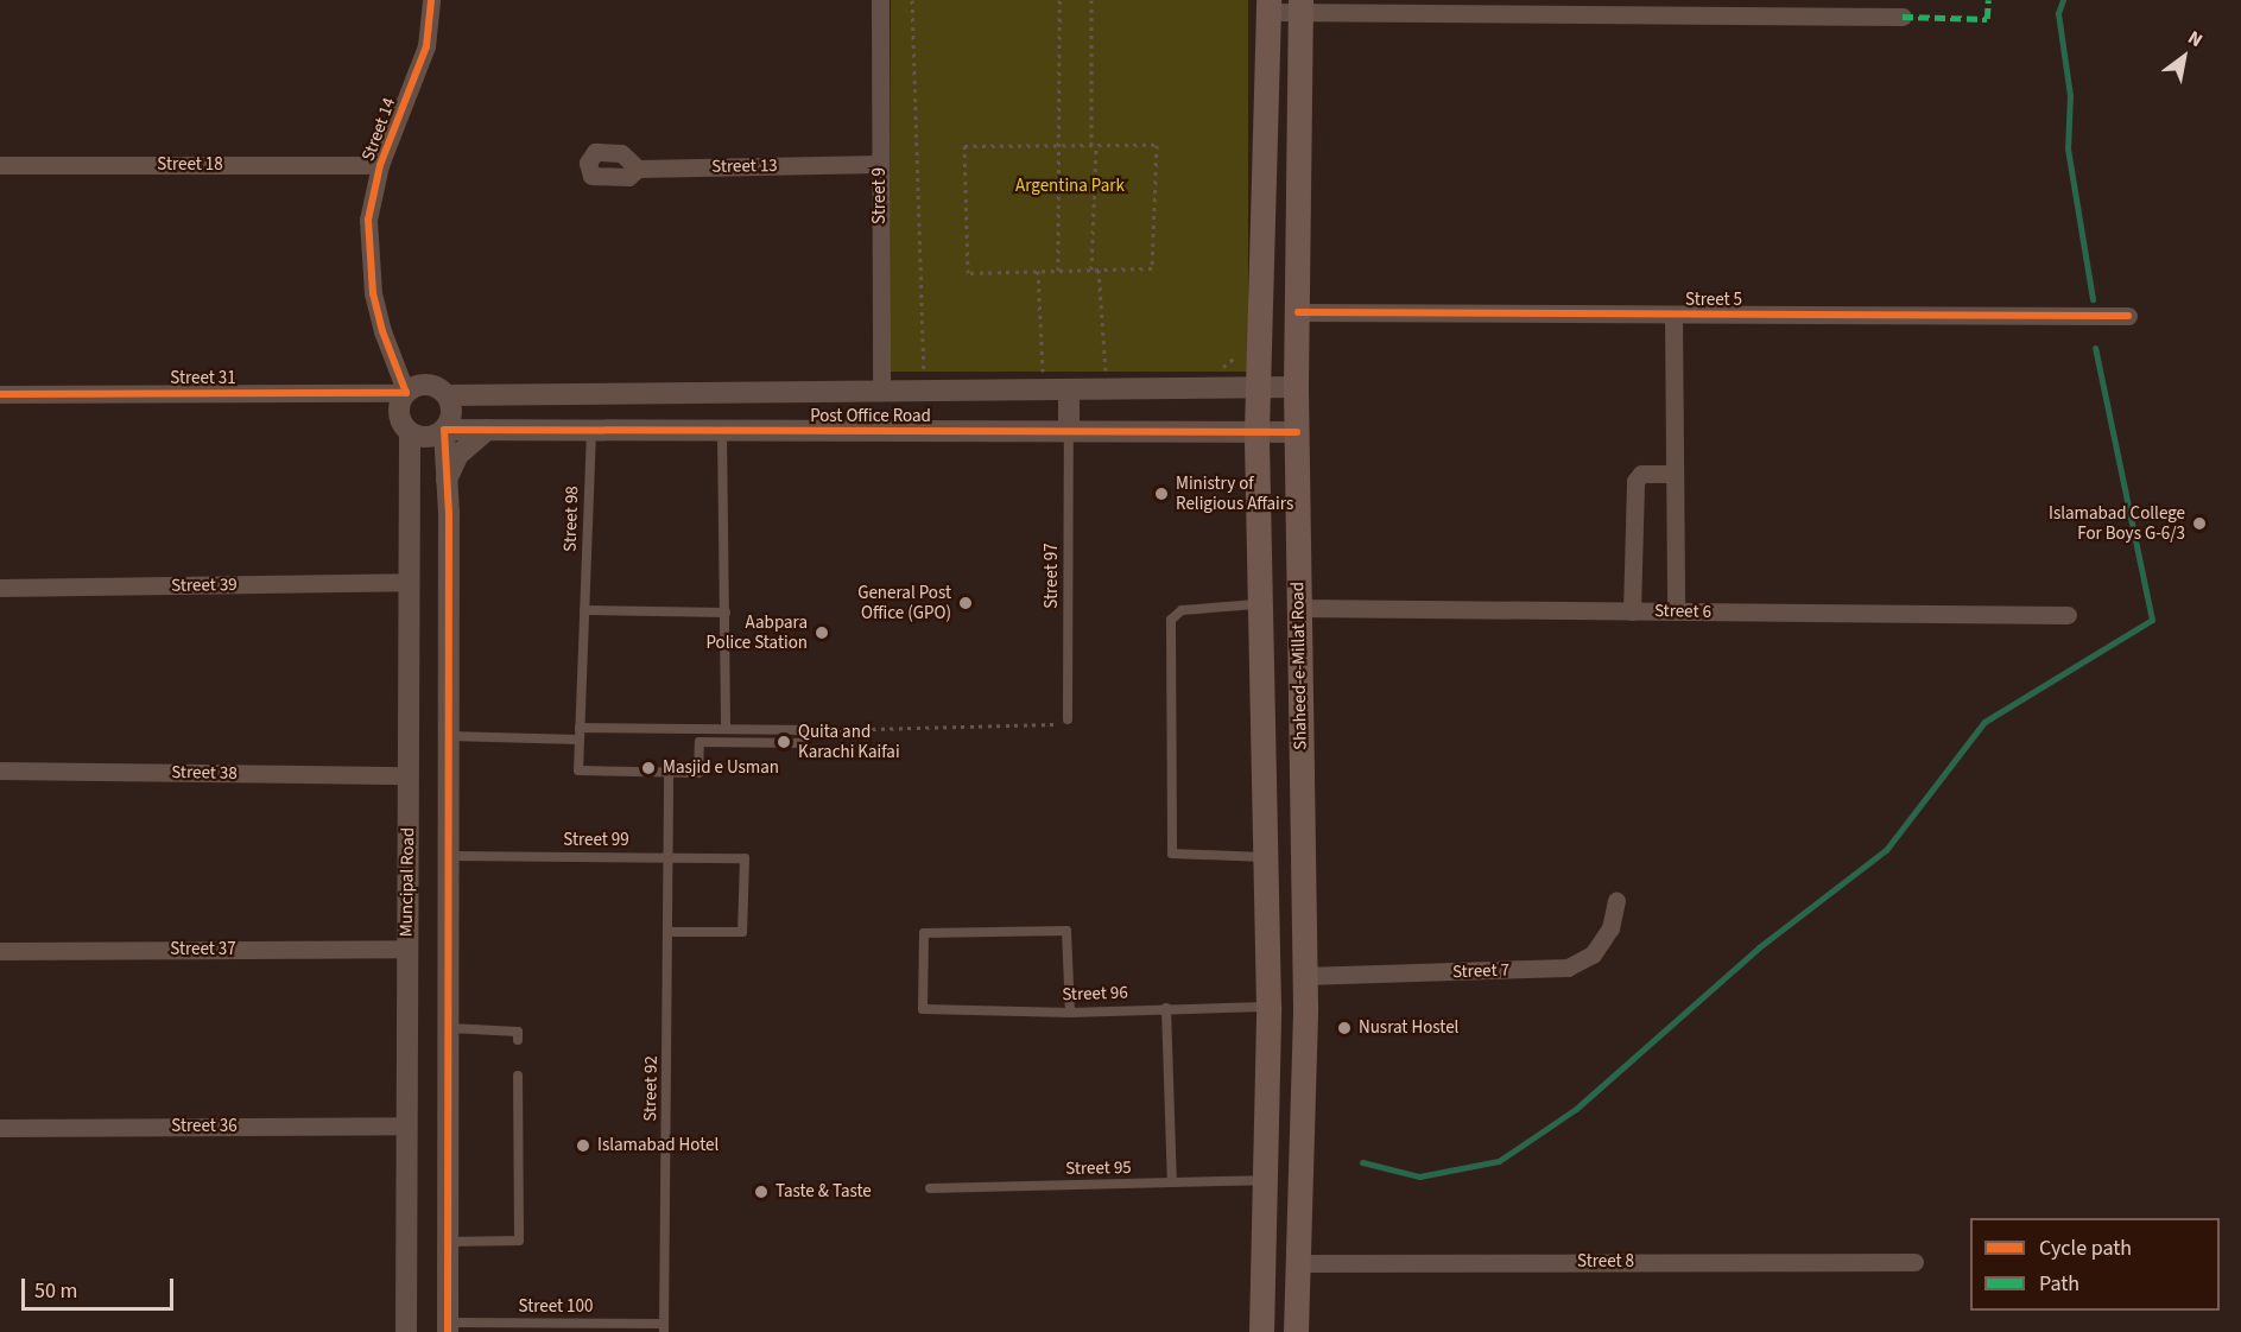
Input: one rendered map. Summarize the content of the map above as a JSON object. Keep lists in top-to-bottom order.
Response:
{
  "streets": {
    "main road": ["Shaheed-e-Millat Road"],
    "street": [
      "Street 14",
      "Street 18",
      "Street 13",
      "Street 9",
      "Street 5",
      "Street 31",
      "Post Office Road",
      "Street 39",
      "Street 6",
      "Street 38",
      "Muncipal Road",
      "Street 37",
      "Street 7",
      "Street 36",
      "Street 8"
    ],
    "lane": [
      "Street 98",
      "Street 97",
      "Street 99",
      "Street 96",
      "Street 92",
      "Street 95",
      "Street 100"
    ]
  },
  "crossings": [
    ["Street 14", "Street 18"],
    ["Street 14", "Street 31"],
    ["Street 14", "Post Office Road"],
    ["Street 14", "Muncipal Road"],
    ["Street 13", "Street 9"],
    ["Street 9", "Post Office Road"],
    ["Street 5", "Shaheed-e-Millat Road"],
    ["Street 31", "Post Office Road"],
    ["Street 31", "Muncipal Road"],
    ["Post Office Road", "Street 98"],
    ["Post Office Road", "Street 97"],
    ["Post Office Road", "Shaheed-e-Millat Road"],
    ["Post Office Road", "Muncipal Road"],
    ["Street 98", "Street 92"],
    ["Street 39", "Muncipal Road"],
    ["Street 6", "Shaheed-e-Millat Road"],
    ["Shaheed-e-Millat Road", "Street 7"],
    ["Shaheed-e-Millat Road", "Street 96"],
    ["Shaheed-e-Millat Road", "Street 95"],
    ["Shaheed-e-Millat Road", "Street 8"],
    ["Street 38", "Muncipal Road"],
    ["Street 99", "Street 92"],
    ["Muncipal Road", "Street 37"],
    ["Muncipal Road", "Street 36"],
    ["Street 92", "Street 100"]
  ],
  "parks": ["Argentina Park"],
  "places": [
    "Ministry of Religious Affairs",
    "Islamabad College For Boys G-6/3",
    "General Post Office (GPO)",
    "Aabpara Police Station",
    "Quita and Karachi Kaifai",
    "Masjid e Usman",
    "Nusrat Hostel",
    "Islamabad Hotel",
    "Taste & Taste"
  ],
  "legend": ["Cycle path", "Path"],
  "scale_bar": "50 m",
  "north": "top right"
}
